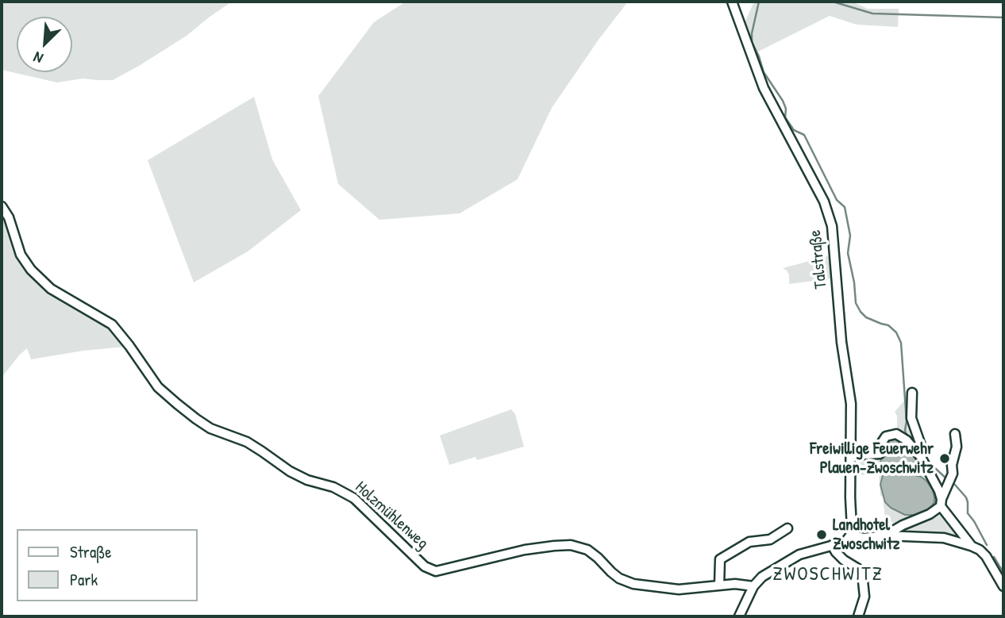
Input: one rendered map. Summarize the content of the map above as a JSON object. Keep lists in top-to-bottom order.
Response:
{
  "streets": {
    "street": ["Talstraße", "Holzmühlenweg"]
  },
  "districts": ["ZWOSCHWITZ"],
  "places": ["Freiwillige Feuerwehr Plauen-Zwoschwitz", "Landhotel Zwoschwitz"],
  "legend": ["Straße", "Park"],
  "north": "bottom left"
}
